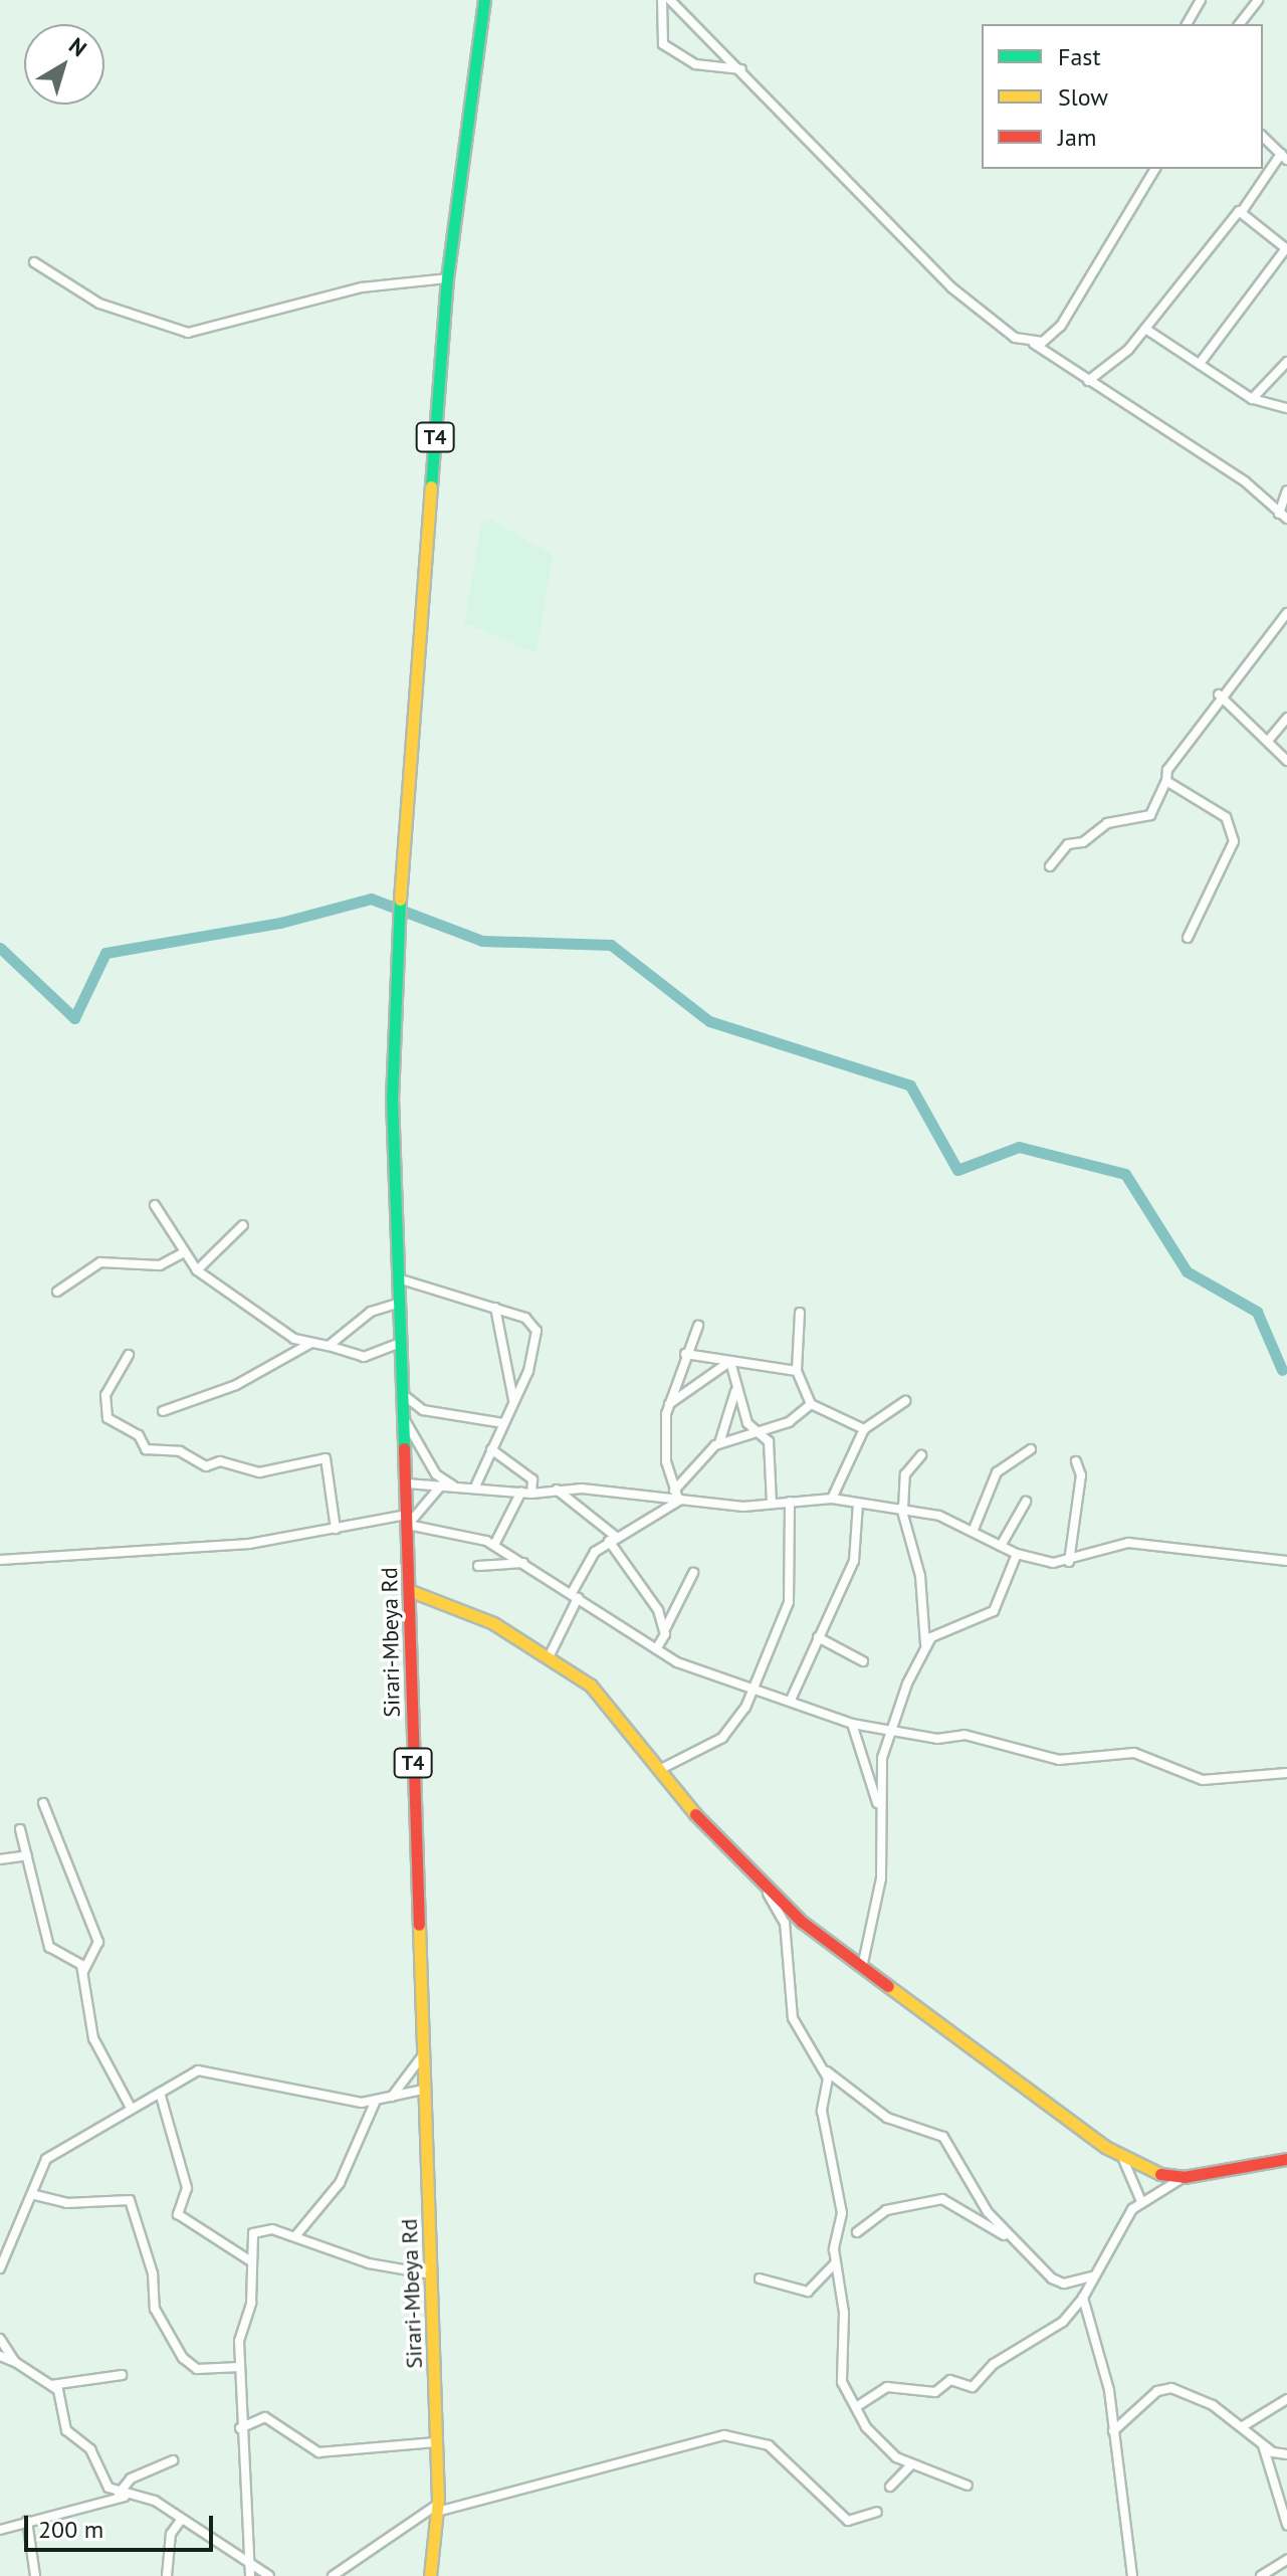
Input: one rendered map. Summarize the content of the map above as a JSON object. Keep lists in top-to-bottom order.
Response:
{
  "streets": {
    "main road": ["T4", "Sirari-Mbeya Rd"]
  },
  "crossings": [
    ["T4", "Sirari-Mbeya Rd"]
  ],
  "legend": ["Fast", "Slow", "Jam"],
  "scale_bar": "200 m",
  "north": "top right"
}
